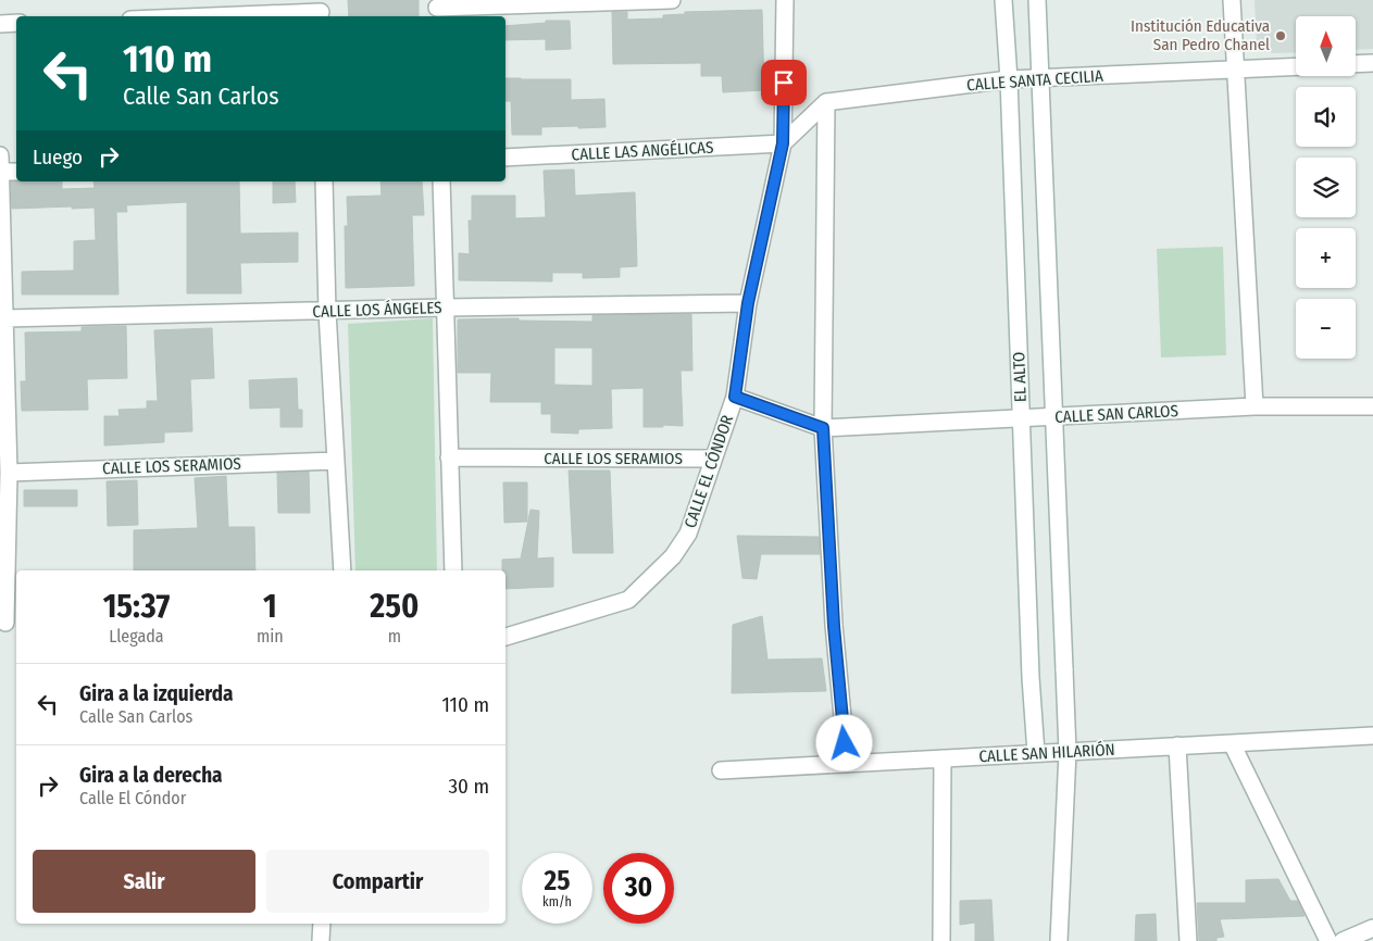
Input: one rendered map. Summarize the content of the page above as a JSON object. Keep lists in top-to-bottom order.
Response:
{
  "streets": {
    "street": [
      "CALLE SANTA CECILIA",
      "CALLE LAS ANGÉLICAS",
      "CALLE LOS ÁNGELES",
      "EL ALTO",
      "CALLE SAN CARLOS",
      "CALLE LOS SERAMIOS",
      "CALLE EL CÓNDOR",
      "CALLE SAN HILARIÓN"
    ]
  },
  "crossings": [
    ["CALLE SANTA CECILIA", "EL ALTO"],
    ["CALLE LAS ANGÉLICAS", "CALLE EL CÓNDOR"],
    ["CALLE LOS ÁNGELES", "CALLE EL CÓNDOR"],
    ["EL ALTO", "CALLE SAN CARLOS"],
    ["EL ALTO", "CALLE SAN HILARIÓN"],
    ["CALLE SAN CARLOS", "CALLE EL CÓNDOR"],
    ["CALLE LOS SERAMIOS", "CALLE EL CÓNDOR"]
  ],
  "places": ["Institución Educativa San Pedro Chanel"],
  "north": "top",
  "page": {
    "map_buttons": ["+", "−"],
    "turn": ["110 m", "Calle San Carlos"],
    "then": "Luego",
    "eta": [
      "15:37",
      "Llegada",
      "1",
      "min",
      "250",
      "m"
    ],
    "list": [
      {
        "name": "Gira a la izquierda",
        "note": "Calle San Carlos",
        "value": "110 m"
      },
      {
        "name": "Gira a la derecha",
        "note": "Calle El Cóndor",
        "value": "30 m"
      }
    ],
    "buttons": ["Salir", "Compartir"],
    "speed": "25 km/h",
    "limit": "30"
  }
}
